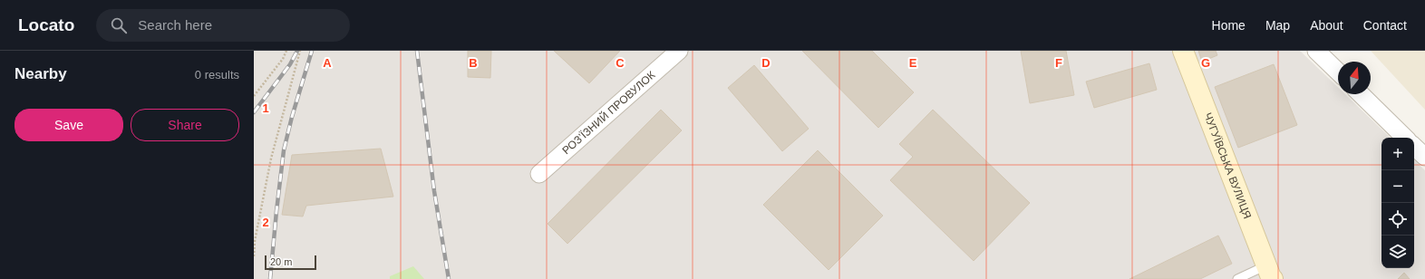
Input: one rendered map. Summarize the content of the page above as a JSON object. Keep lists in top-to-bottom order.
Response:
{
  "streets": {
    "street": ["РОЗ’ЇЗНИЙ ПРОВУЛОК", "ЧУГУЇВСЬКА ВУЛИЦЯ"]
  },
  "scale_bar": "20 m",
  "north": "top",
  "page": {
    "header": "Locato",
    "search": "Search here",
    "nav": [
      "Home",
      "Map",
      "About",
      "Contact"
    ],
    "heading": ["Nearby", "0 results"],
    "buttons": ["Save", "Share"],
    "map_buttons": ["+", "−"],
    "scale": "20 m"
  },
  "grid": {
    "columns": [
      "A",
      "B",
      "C",
      "D",
      "E",
      "F",
      "G"
    ],
    "rows": ["1", "2"]
  }
}
